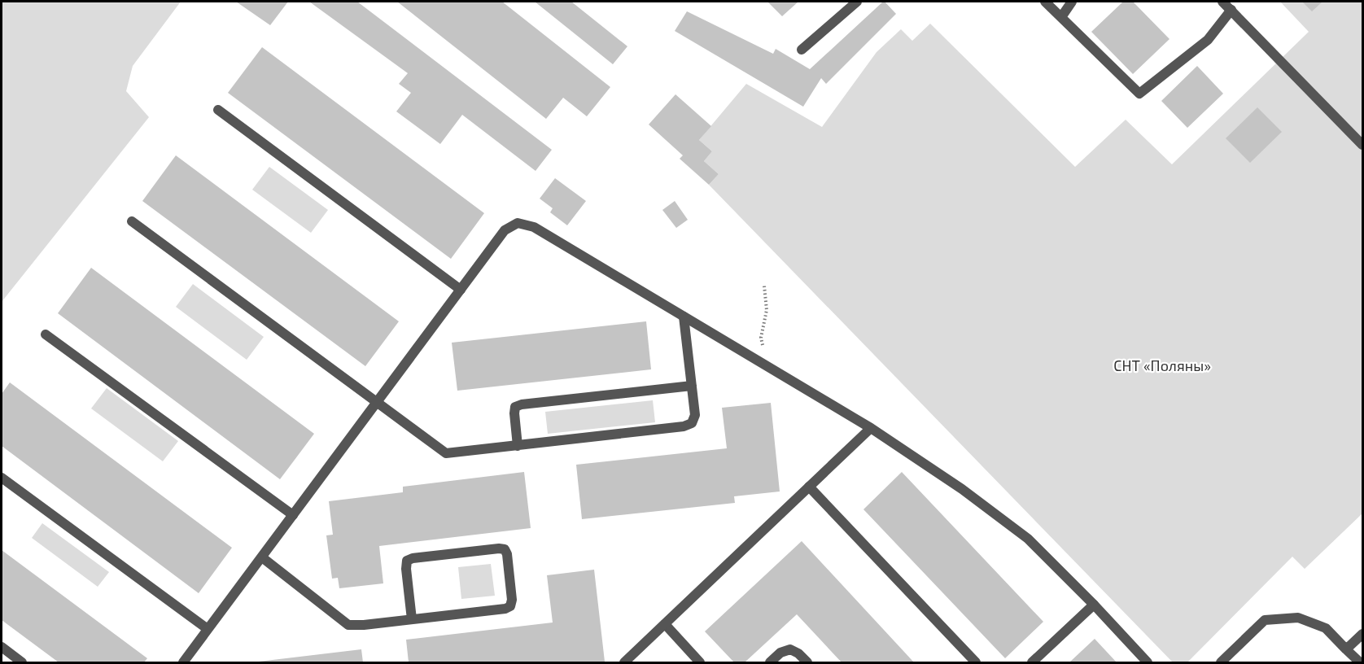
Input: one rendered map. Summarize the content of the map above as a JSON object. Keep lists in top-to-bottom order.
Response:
{
  "parks": ["СНТ «Поляны»"]
}
